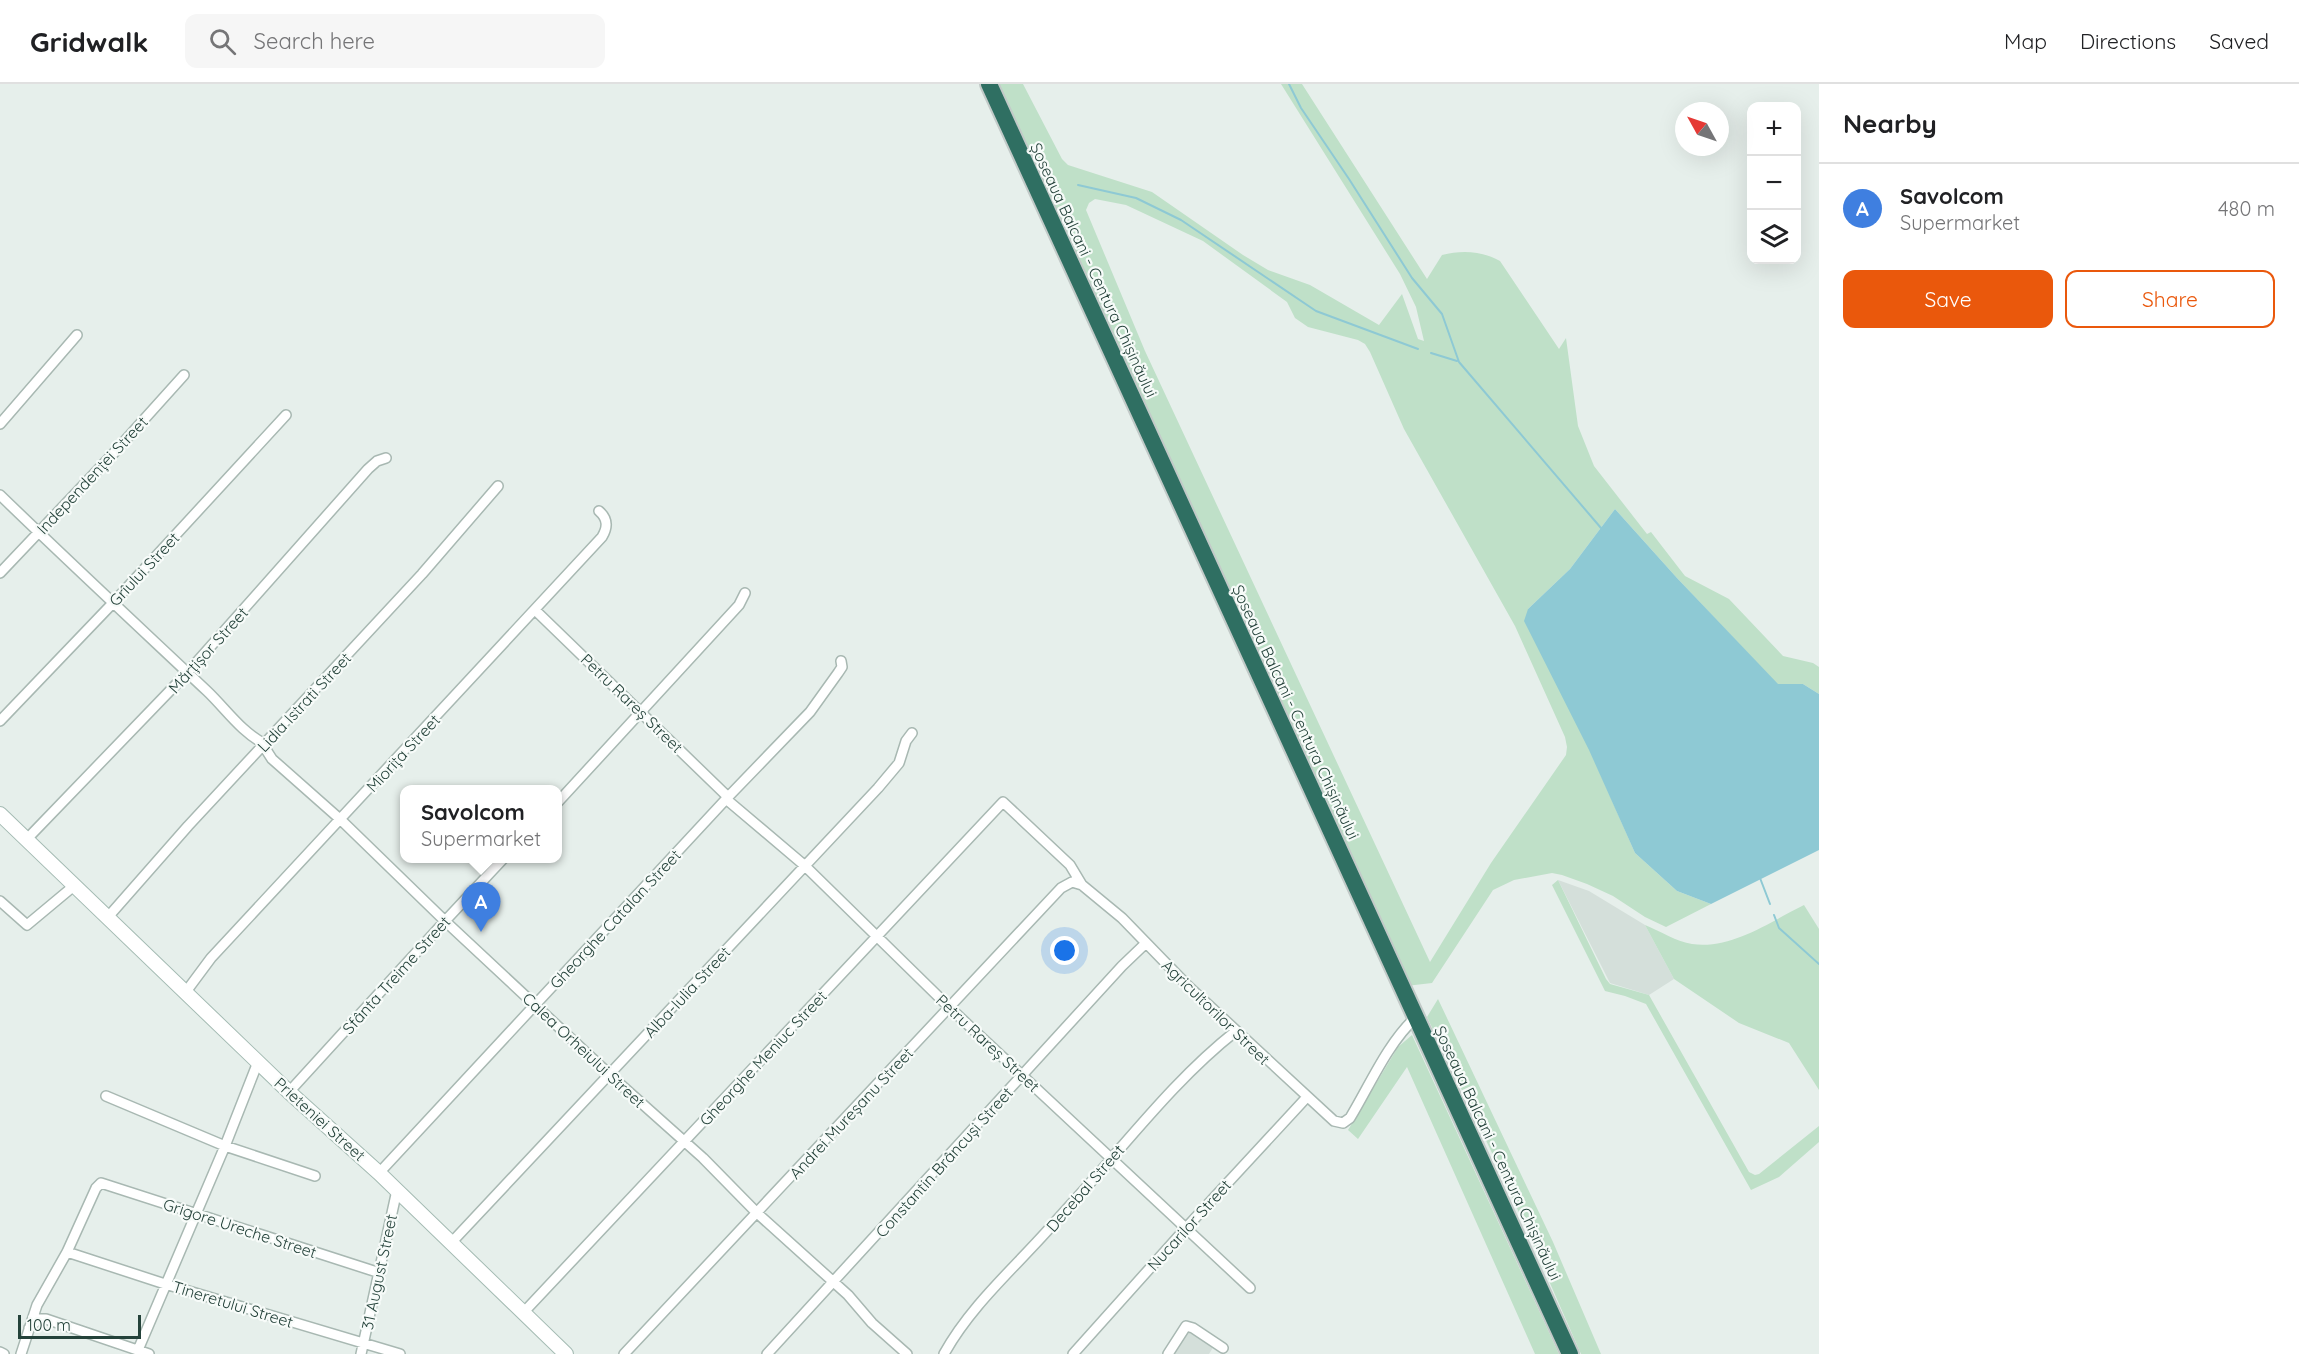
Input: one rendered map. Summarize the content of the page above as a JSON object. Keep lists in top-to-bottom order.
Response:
{
  "streets": {
    "highway": ["Șoseaua Balcani - Centura Chișinăului"],
    "street": [
      "Independenței Street",
      "Grîului Street",
      "Mărțișor Street",
      "Lidia Istrati Street",
      "Petru Rareș Street",
      "Miorița Street",
      "Gheorghe Catalan Street",
      "Sfânta Treime Street",
      "Alba-Iulia Street",
      "Agricultorilor Street",
      "Calea Orheiului Street",
      "Gheorghe Meniuc Street",
      "Andrei Mureșanu Street",
      "Prieteniei Street",
      "Constantin Brâncuși Street",
      "Decebal Street",
      "Nucarilor Street",
      "Grigore Ureche Street",
      "31 August Street",
      "Tineretului Street"
    ]
  },
  "crossings": [
    ["Șoseaua Balcani - Centura Chișinăului", "Agricultorilor Street"],
    ["Independenței Street", "Calea Orheiului Street"],
    ["Grîului Street", "Calea Orheiului Street"],
    ["Mărțișor Street", "Calea Orheiului Street"],
    ["Mărțișor Street", "Prieteniei Street"],
    ["Lidia Istrati Street", "Calea Orheiului Street"],
    ["Lidia Istrati Street", "Prieteniei Street"],
    ["Petru Rareș Street", "Miorița Street"],
    ["Petru Rareș Street", "Gheorghe Catalan Street"],
    ["Petru Rareș Street", "Alba-Iulia Street"],
    ["Petru Rareș Street", "Gheorghe Meniuc Street"],
    ["Petru Rareș Street", "Andrei Mureșanu Street"],
    ["Petru Rareș Street", "Constantin Brâncuși Street"],
    ["Petru Rareș Street", "Decebal Street"],
    ["Petru Rareș Street", "Nucarilor Street"],
    ["Miorița Street", "Calea Orheiului Street"],
    ["Miorița Street", "Prieteniei Street"],
    ["Gheorghe Catalan Street", "Calea Orheiului Street"],
    ["Gheorghe Catalan Street", "Prieteniei Street"],
    ["Sfânta Treime Street", "Calea Orheiului Street"],
    ["Sfânta Treime Street", "Prieteniei Street"],
    ["Alba-Iulia Street", "Calea Orheiului Street"],
    ["Alba-Iulia Street", "Prieteniei Street"],
    ["Agricultorilor Street", "Gheorghe Meniuc Street"],
    ["Agricultorilor Street", "Andrei Mureșanu Street"],
    ["Agricultorilor Street", "Constantin Brâncuși Street"],
    ["Agricultorilor Street", "Decebal Street"],
    ["Agricultorilor Street", "Nucarilor Street"],
    ["Calea Orheiului Street", "Gheorghe Meniuc Street"],
    ["Calea Orheiului Street", "Andrei Mureșanu Street"],
    ["Calea Orheiului Street", "Constantin Brâncuși Street"],
    ["Gheorghe Meniuc Street", "Prieteniei Street"],
    ["Prieteniei Street", "31 August Street"],
    ["Grigore Ureche Street", "31 August Street"],
    ["Grigore Ureche Street", "Tineretului Street"],
    ["31 August Street", "Tineretului Street"]
  ],
  "scale_bar": "100 m",
  "north": "top left",
  "page": {
    "header": "Gridwalk",
    "search": "Search here",
    "nav": ["Map", "Directions", "Saved"],
    "heading": "Nearby",
    "map_buttons": ["+", "−"],
    "list": [
      {
        "mark": "A",
        "name": "Savolcom",
        "note": "Supermarket",
        "value": "480 m"
      }
    ],
    "buttons": ["Save", "Share"],
    "popup": ["Savolcom", "Supermarket"],
    "pins": "A",
    "scale": "100 m"
  }
}
